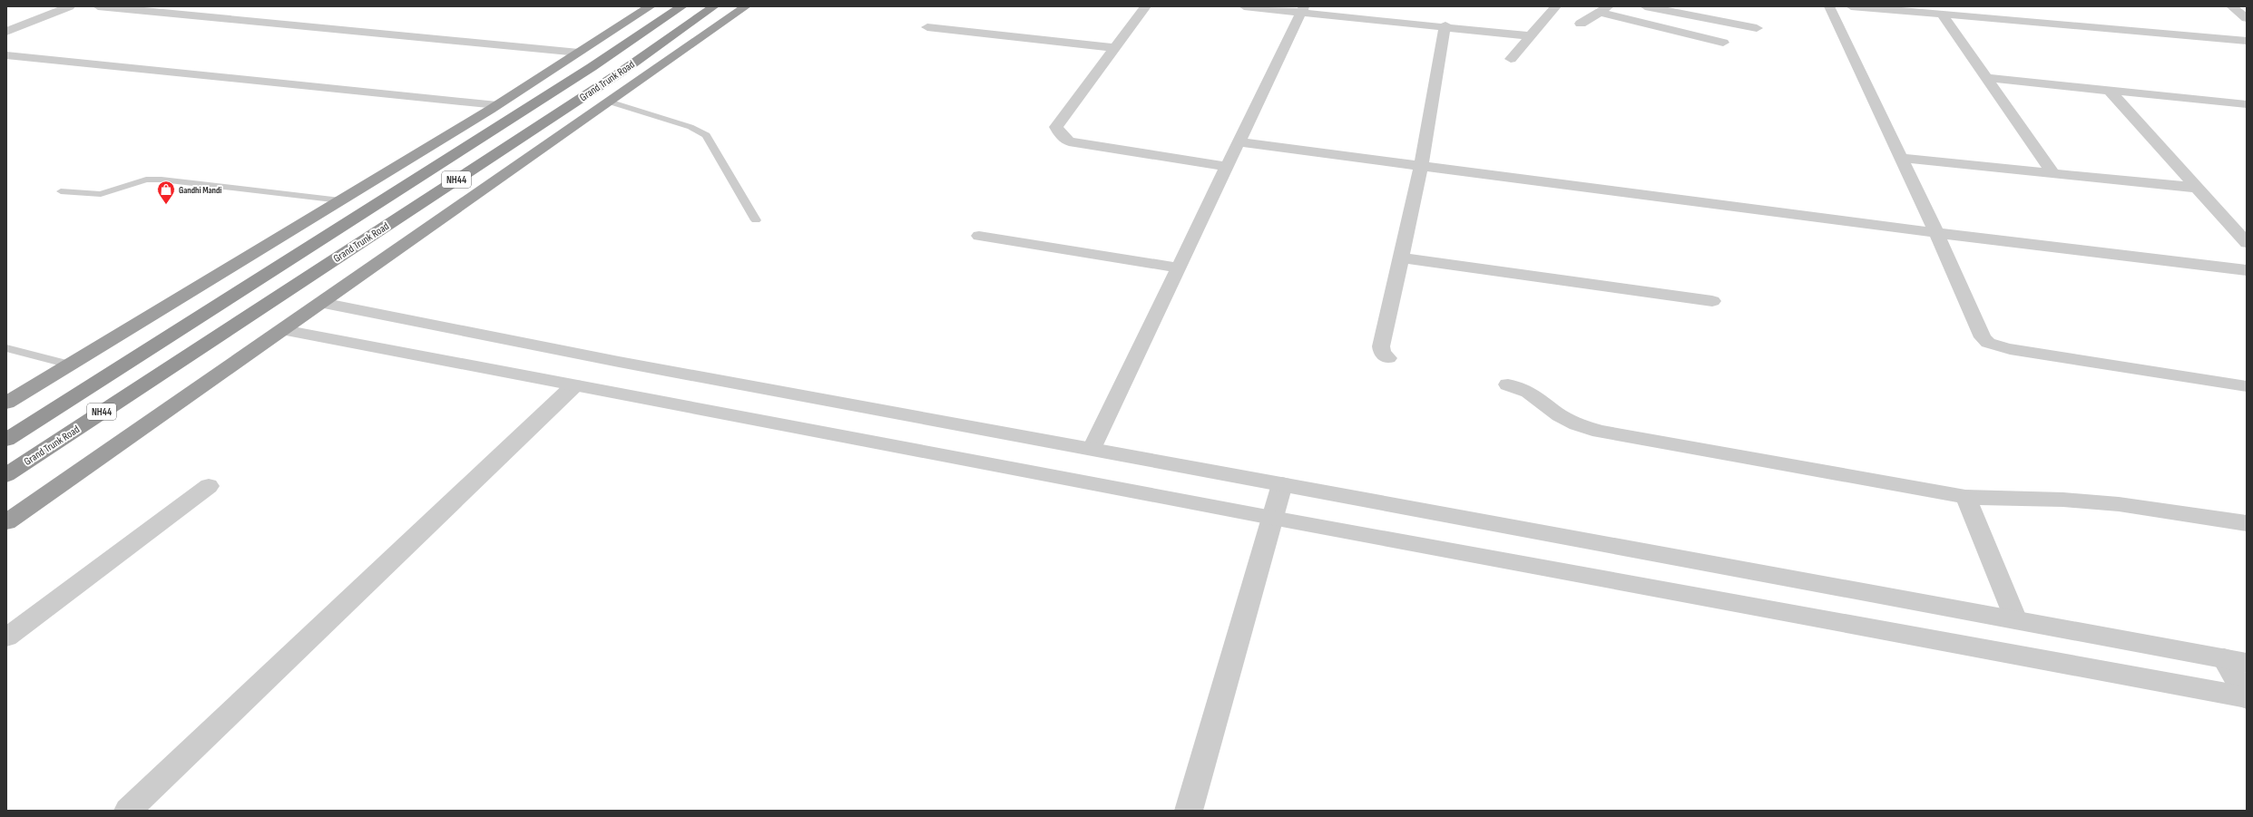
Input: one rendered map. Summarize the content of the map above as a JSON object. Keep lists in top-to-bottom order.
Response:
{
  "streets": {
    "highway": ["Grand Trunk Road", "NH44"]
  },
  "places": {
    "shop": ["Gandhi Mandi"]
  }
}
